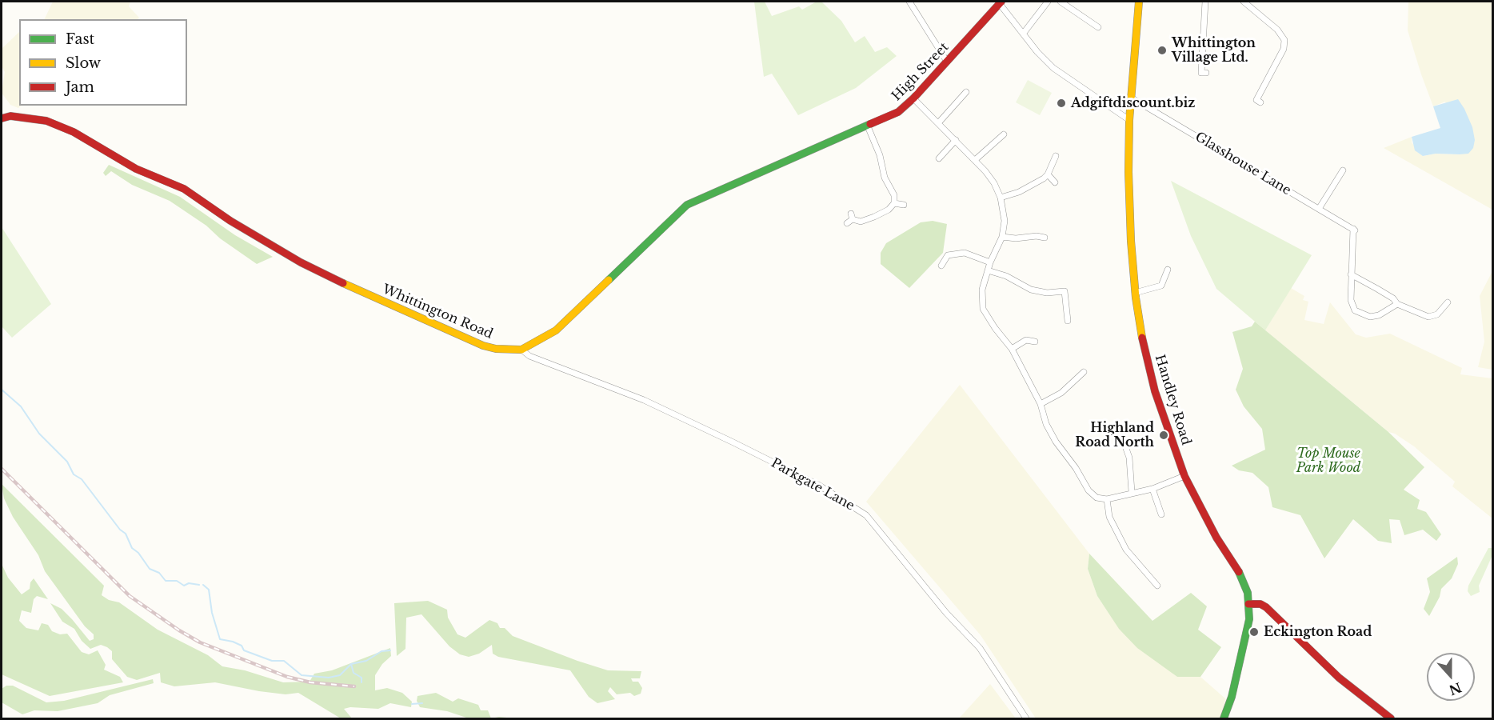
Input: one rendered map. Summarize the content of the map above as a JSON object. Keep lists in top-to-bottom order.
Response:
{
  "streets": {
    "street": [
      "High Street",
      "Glasshouse Lane",
      "Whittington Road",
      "Handley Road",
      "Parkgate Lane"
    ]
  },
  "crossings": [
    ["High Street", "Whittington Road"],
    ["Glasshouse Lane", "Handley Road"],
    ["Whittington Road", "Parkgate Lane"]
  ],
  "parks": ["Top Mouse Park Wood"],
  "places": [
    "Whittington Village Ltd.",
    "Adgiftdiscount.biz",
    "Highland Road North",
    "Eckington Road"
  ],
  "legend": ["Fast", "Slow", "Jam"],
  "north": "bottom"
}
